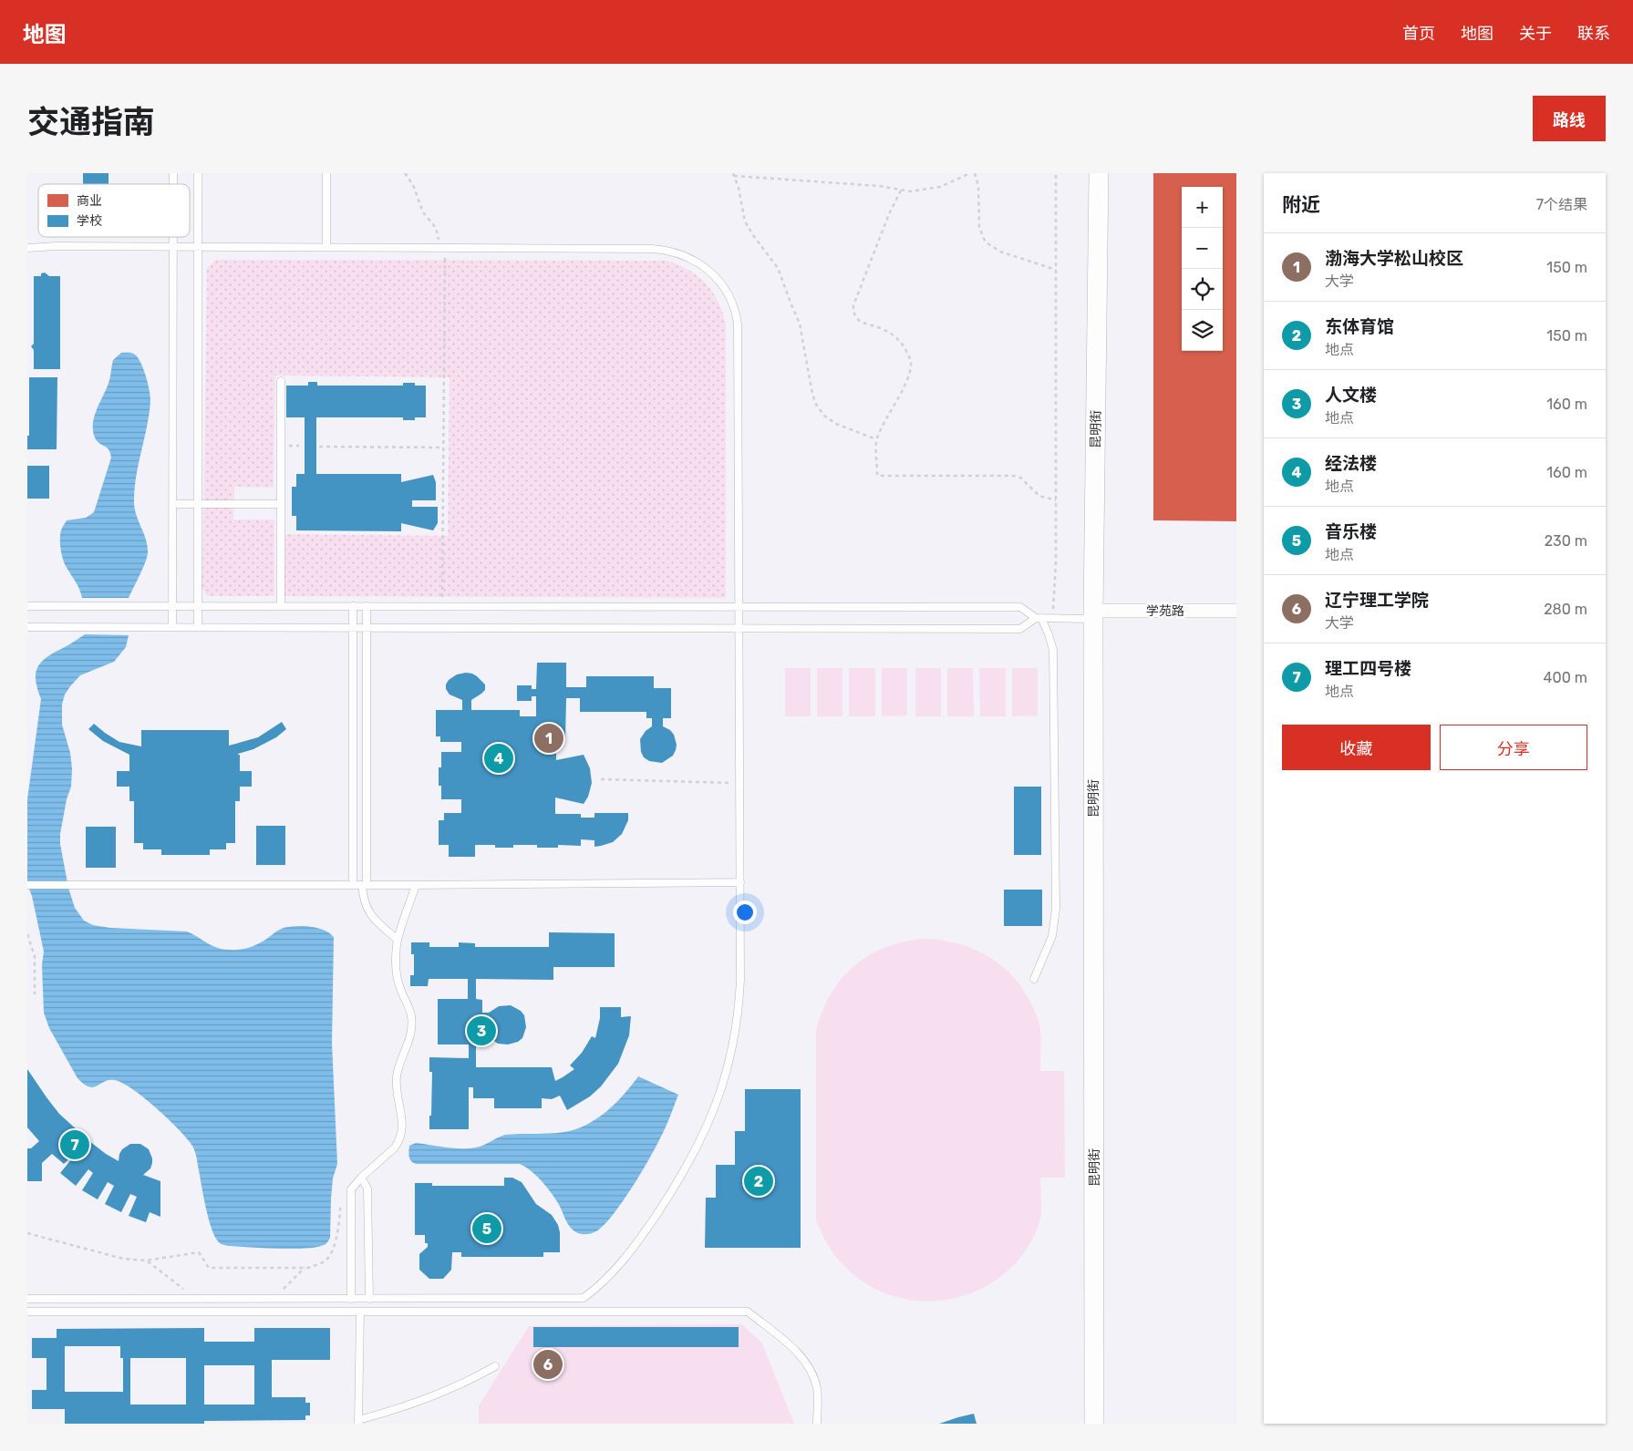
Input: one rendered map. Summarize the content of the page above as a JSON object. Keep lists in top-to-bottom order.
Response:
{
  "streets": {
    "street": ["昆明街", "学苑路"]
  },
  "crossings": [
    ["昆明街", "学苑路"]
  ],
  "legend": ["商业", "学校"],
  "page": {
    "header": "地图",
    "nav": [
      "首页",
      "地图",
      "关于",
      "联系"
    ],
    "title": "交通指南",
    "buttons": [
      "路线",
      ["收藏", "分享"]
    ],
    "heading": ["附近", "7个结果"],
    "map_buttons": ["+", "−"],
    "list": [
      {
        "mark": "1",
        "name": "渤海大学松山校区",
        "note": "大学",
        "value": "150 m"
      },
      {
        "mark": "2",
        "name": "东体育馆",
        "note": "地点",
        "value": "150 m"
      },
      {
        "mark": "3",
        "name": "人文楼",
        "note": "地点",
        "value": "160 m"
      },
      {
        "mark": "4",
        "name": "经法楼",
        "note": "地点",
        "value": "160 m"
      },
      {
        "mark": "5",
        "name": "音乐楼",
        "note": "地点",
        "value": "230 m"
      },
      {
        "mark": "6",
        "name": "辽宁理工学院",
        "note": "大学",
        "value": "280 m"
      },
      {
        "mark": "7",
        "name": "理工四号楼",
        "note": "地点",
        "value": "400 m"
      }
    ],
    "pins": [
      "1",
      "4",
      "3",
      "7",
      "2",
      "5",
      "6"
    ]
  }
}
